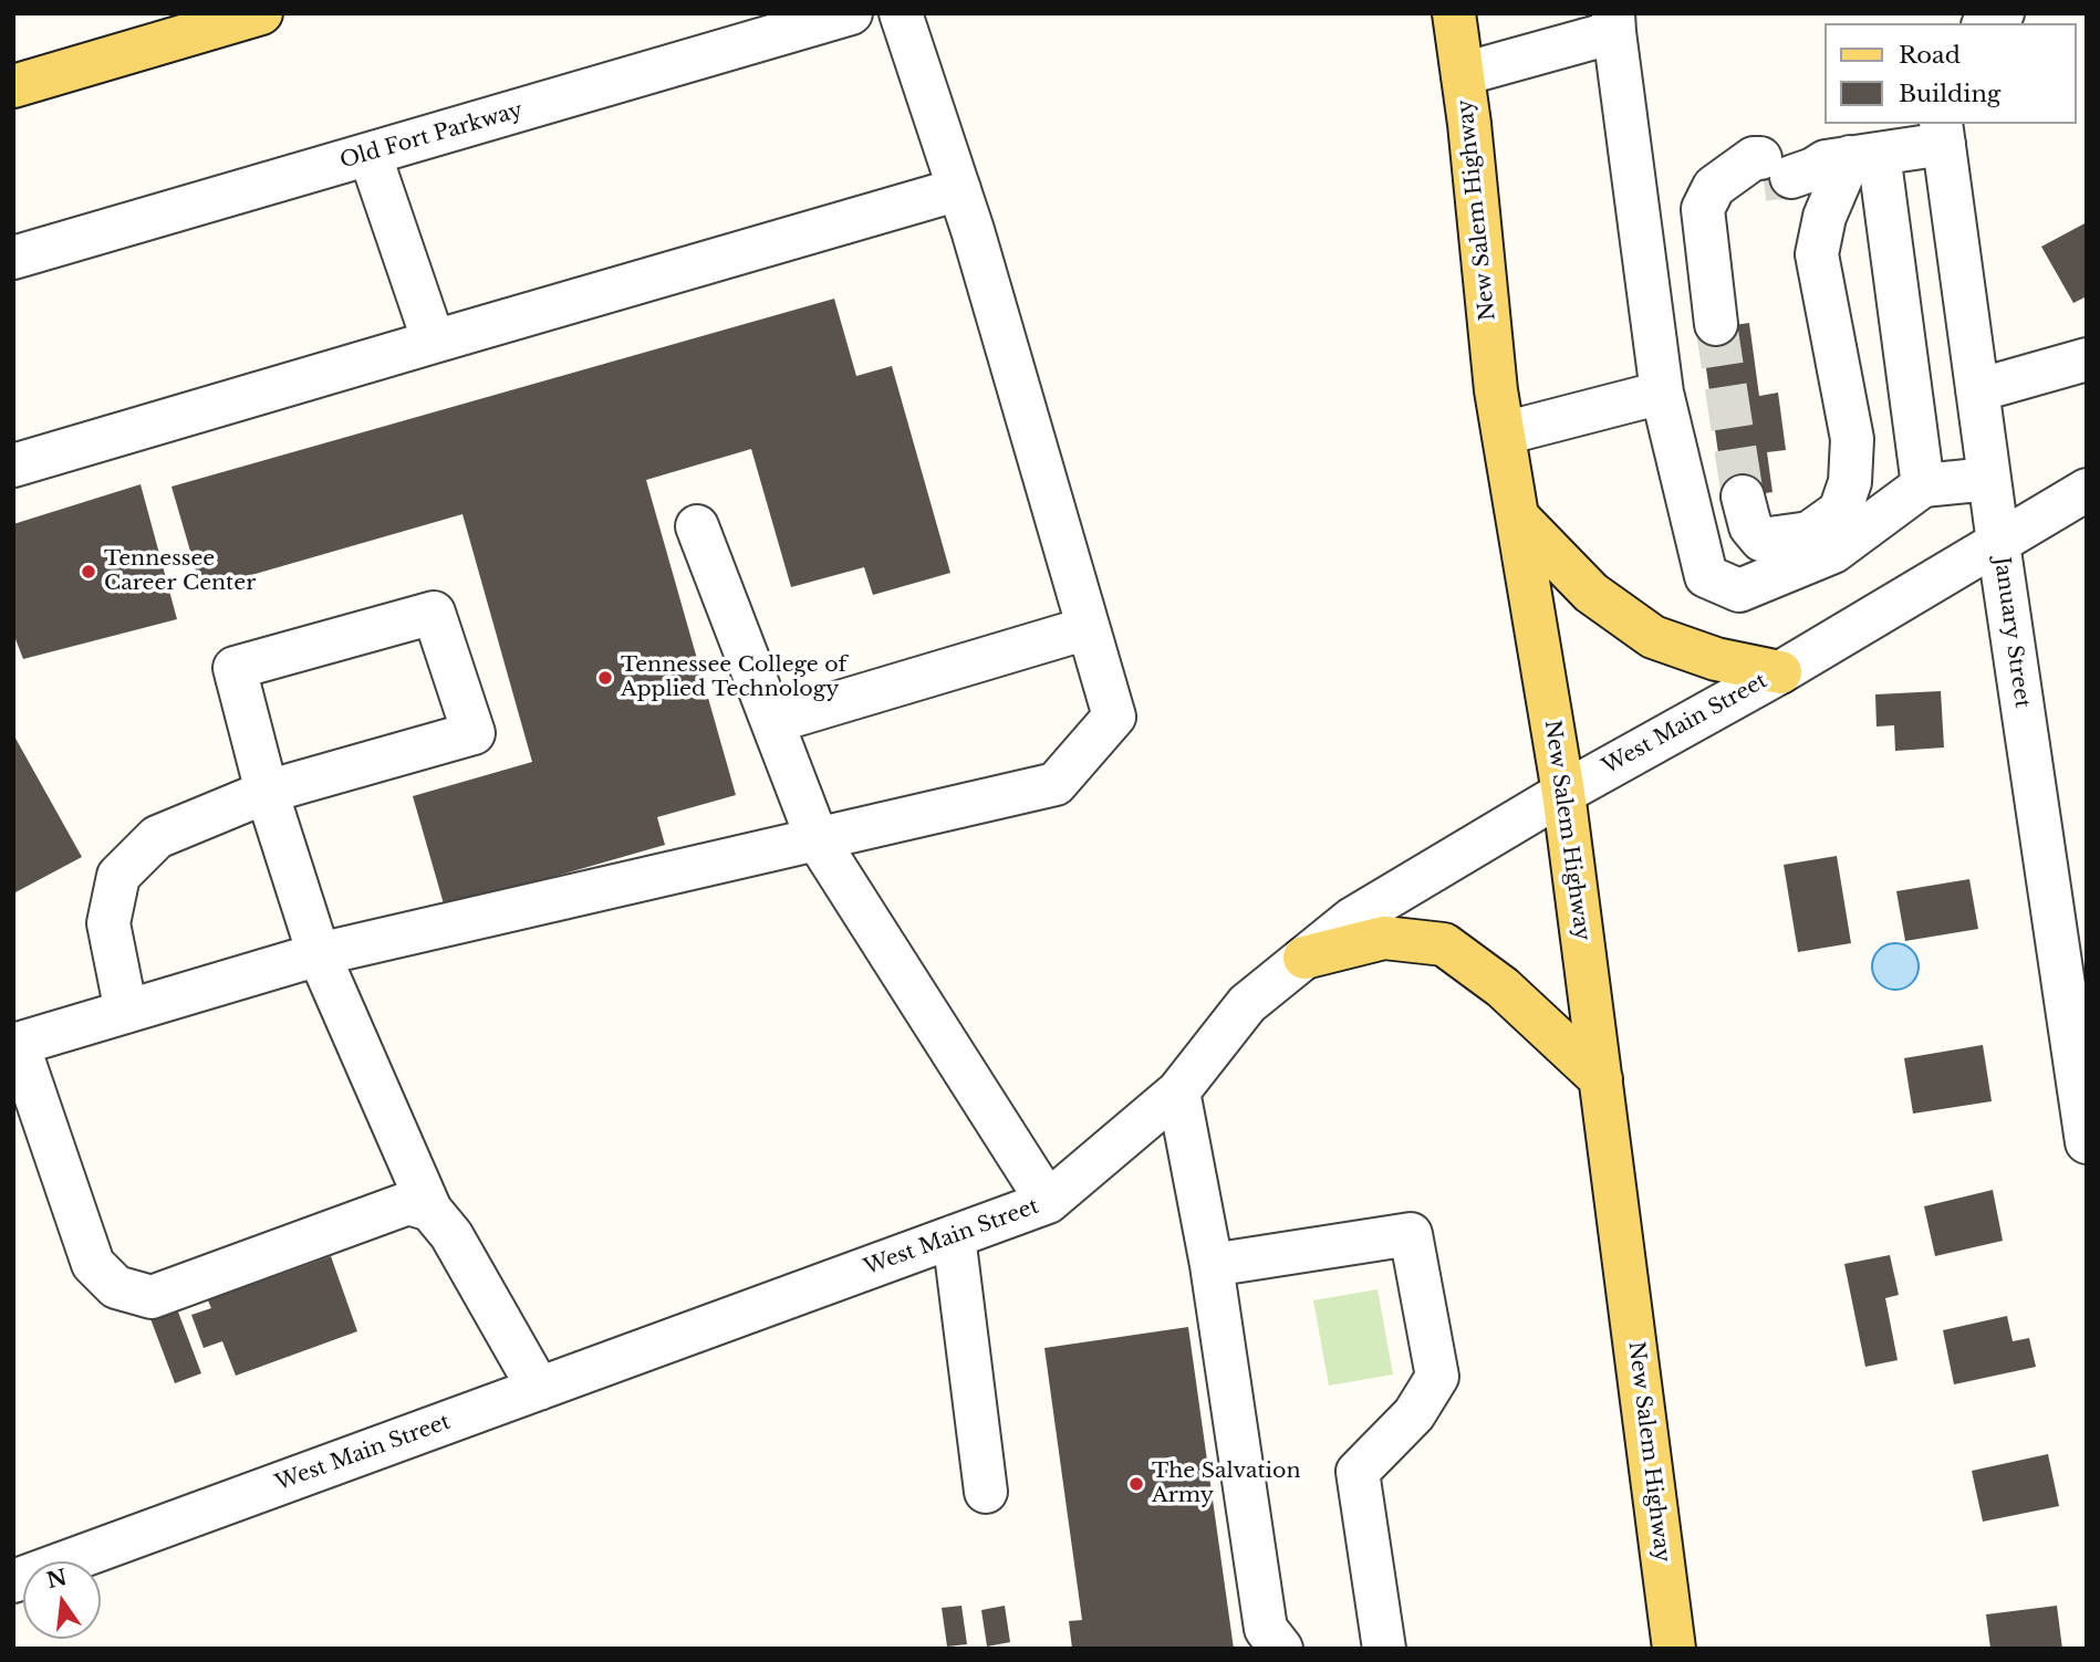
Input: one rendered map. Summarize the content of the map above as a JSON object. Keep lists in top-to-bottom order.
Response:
{
  "streets": {
    "main road": ["New Salem Highway"],
    "street": ["Old Fort Parkway", "January Street", "West Main Street"]
  },
  "crossings": [
    ["New Salem Highway", "West Main Street"],
    ["January Street", "West Main Street"]
  ],
  "places": ["Tennessee Career Center", "Tennessee College of Applied Technology", "The Salvation Army"],
  "legend": ["Road", "Building"],
  "north": "top"
}
